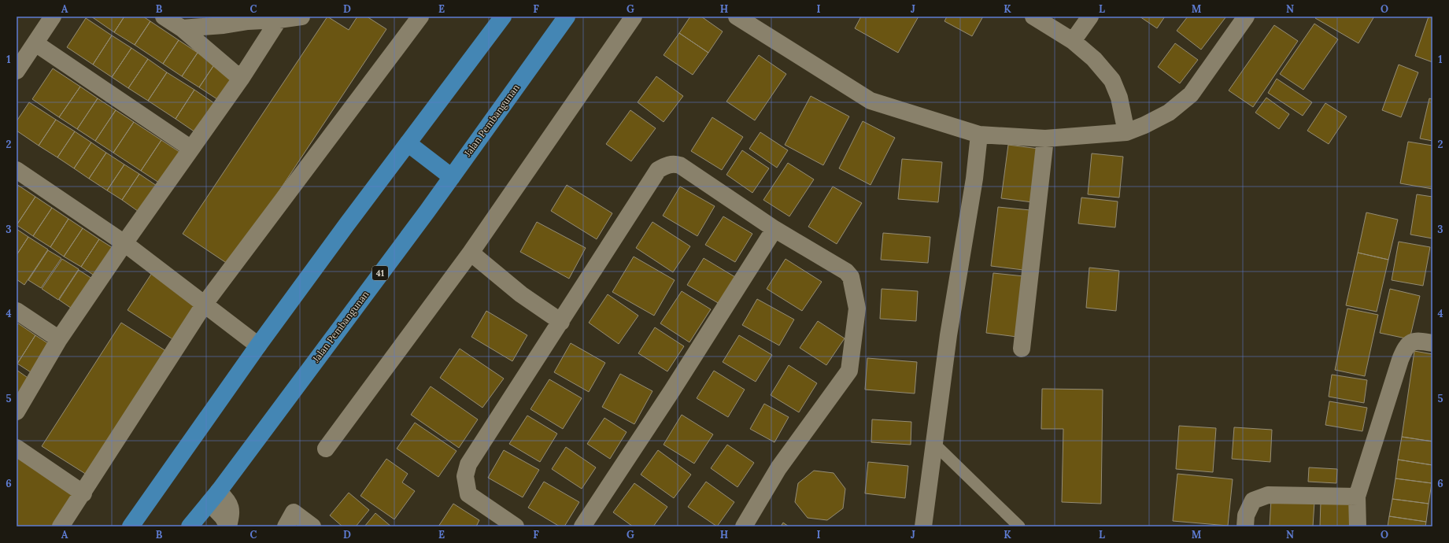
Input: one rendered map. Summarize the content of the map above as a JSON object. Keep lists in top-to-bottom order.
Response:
{
  "streets": {
    "highway": ["Jalan Pembangunan", "41"]
  },
  "grid": {
    "columns": [
      "A",
      "B",
      "C",
      "D",
      "E",
      "F",
      "G",
      "H",
      "I",
      "J",
      "K",
      "L",
      "M",
      "N",
      "O"
    ],
    "rows": [
      "1",
      "2",
      "3",
      "4",
      "5",
      "6"
    ]
  }
}
